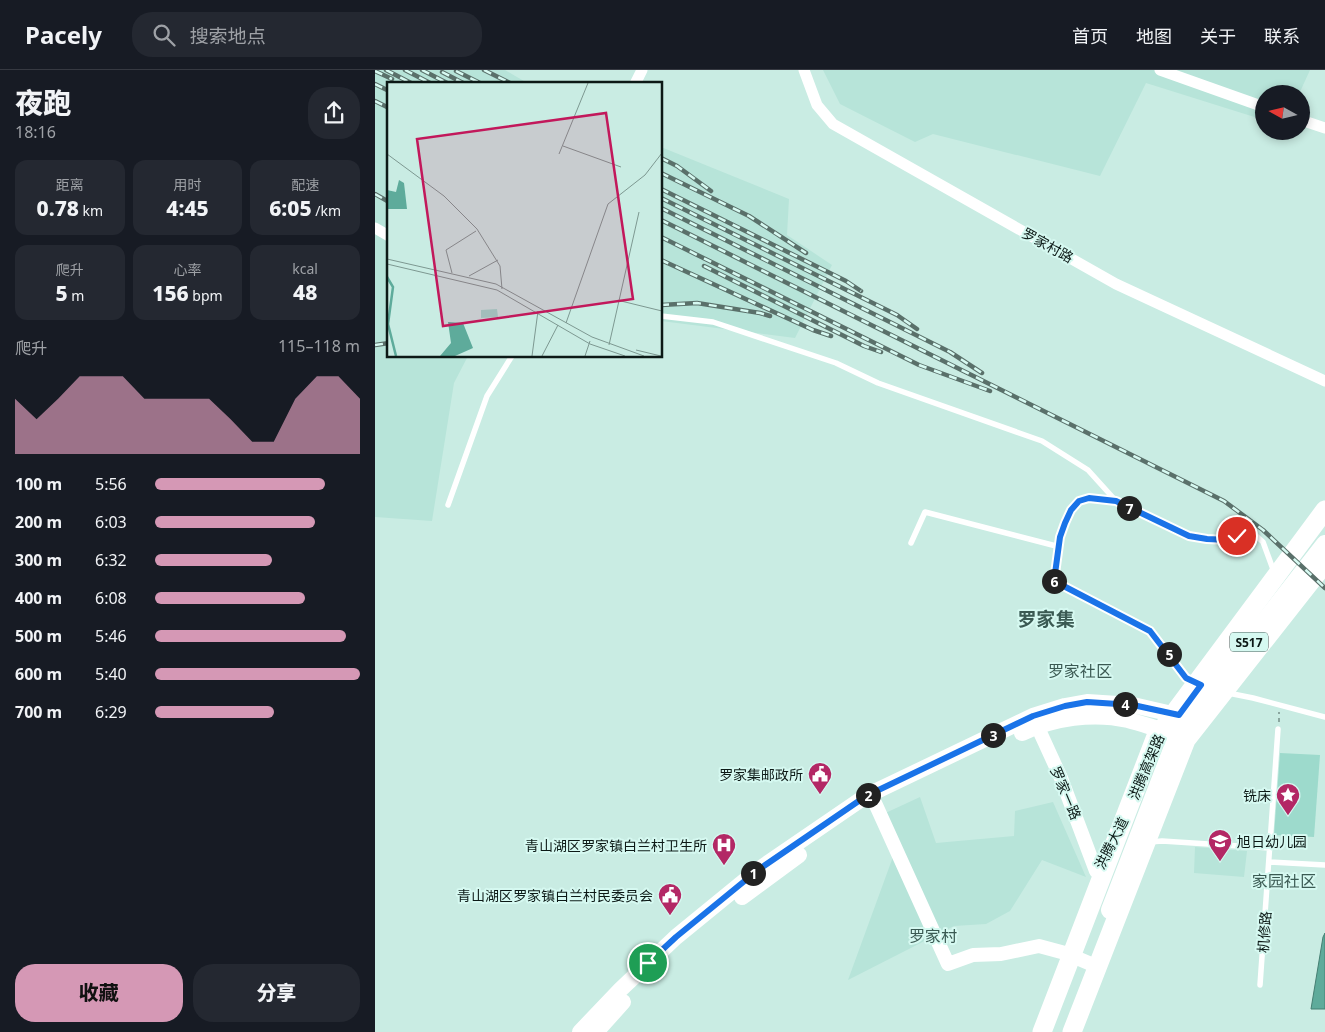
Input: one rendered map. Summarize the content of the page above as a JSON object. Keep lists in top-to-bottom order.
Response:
{
  "streets": {
    "highway": ["洪腾高架路"],
    "main road": ["S517", "洪腾大道"],
    "street": ["罗家村路", "罗家一路"],
    "lane": ["机修路"]
  },
  "crossings": [
    ["洪腾高架路", "洪腾大道"],
    ["罗家一路", "洪腾大道"]
  ],
  "districts": [
    "罗家集",
    "罗家社区",
    "家园社区",
    "罗家村"
  ],
  "places": {
    "public building": ["罗家集邮政所", "青山湖区罗家镇白兰村民委员会"],
    "place": ["铣床"],
    "school or university": ["旭日幼儿园"],
    "hospital": ["青山湖区罗家镇白兰村卫生所"]
  },
  "north": "left",
  "page": {
    "header": "Pacely",
    "search": "搜索地点",
    "nav": [
      "首页",
      "地图",
      "关于",
      "联系"
    ],
    "heading": ["夜跑", "18:16"],
    "stats": [
      ["距离", "0.78 km"],
      ["用时", "4:45"],
      ["配速", "6:05 /km"],
      ["爬升", "5 m"],
      ["心率", "156 bpm"],
      ["kcal", "48"]
    ],
    "chart": ["爬升", "115–118 m"],
    "list": [
      {
        "name": "100 m",
        "note": "5:56"
      },
      {
        "name": "200 m",
        "note": "6:03"
      },
      {
        "name": "300 m",
        "note": "6:32"
      },
      {
        "name": "400 m",
        "note": "6:08"
      },
      {
        "name": "500 m",
        "note": "5:46"
      },
      {
        "name": "600 m",
        "note": "5:40"
      },
      {
        "name": "700 m",
        "note": "6:29"
      }
    ],
    "pins": [
      "7",
      "6",
      "5",
      "4",
      "3",
      "2",
      "1"
    ],
    "buttons": ["收藏", "分享"]
  }
}
